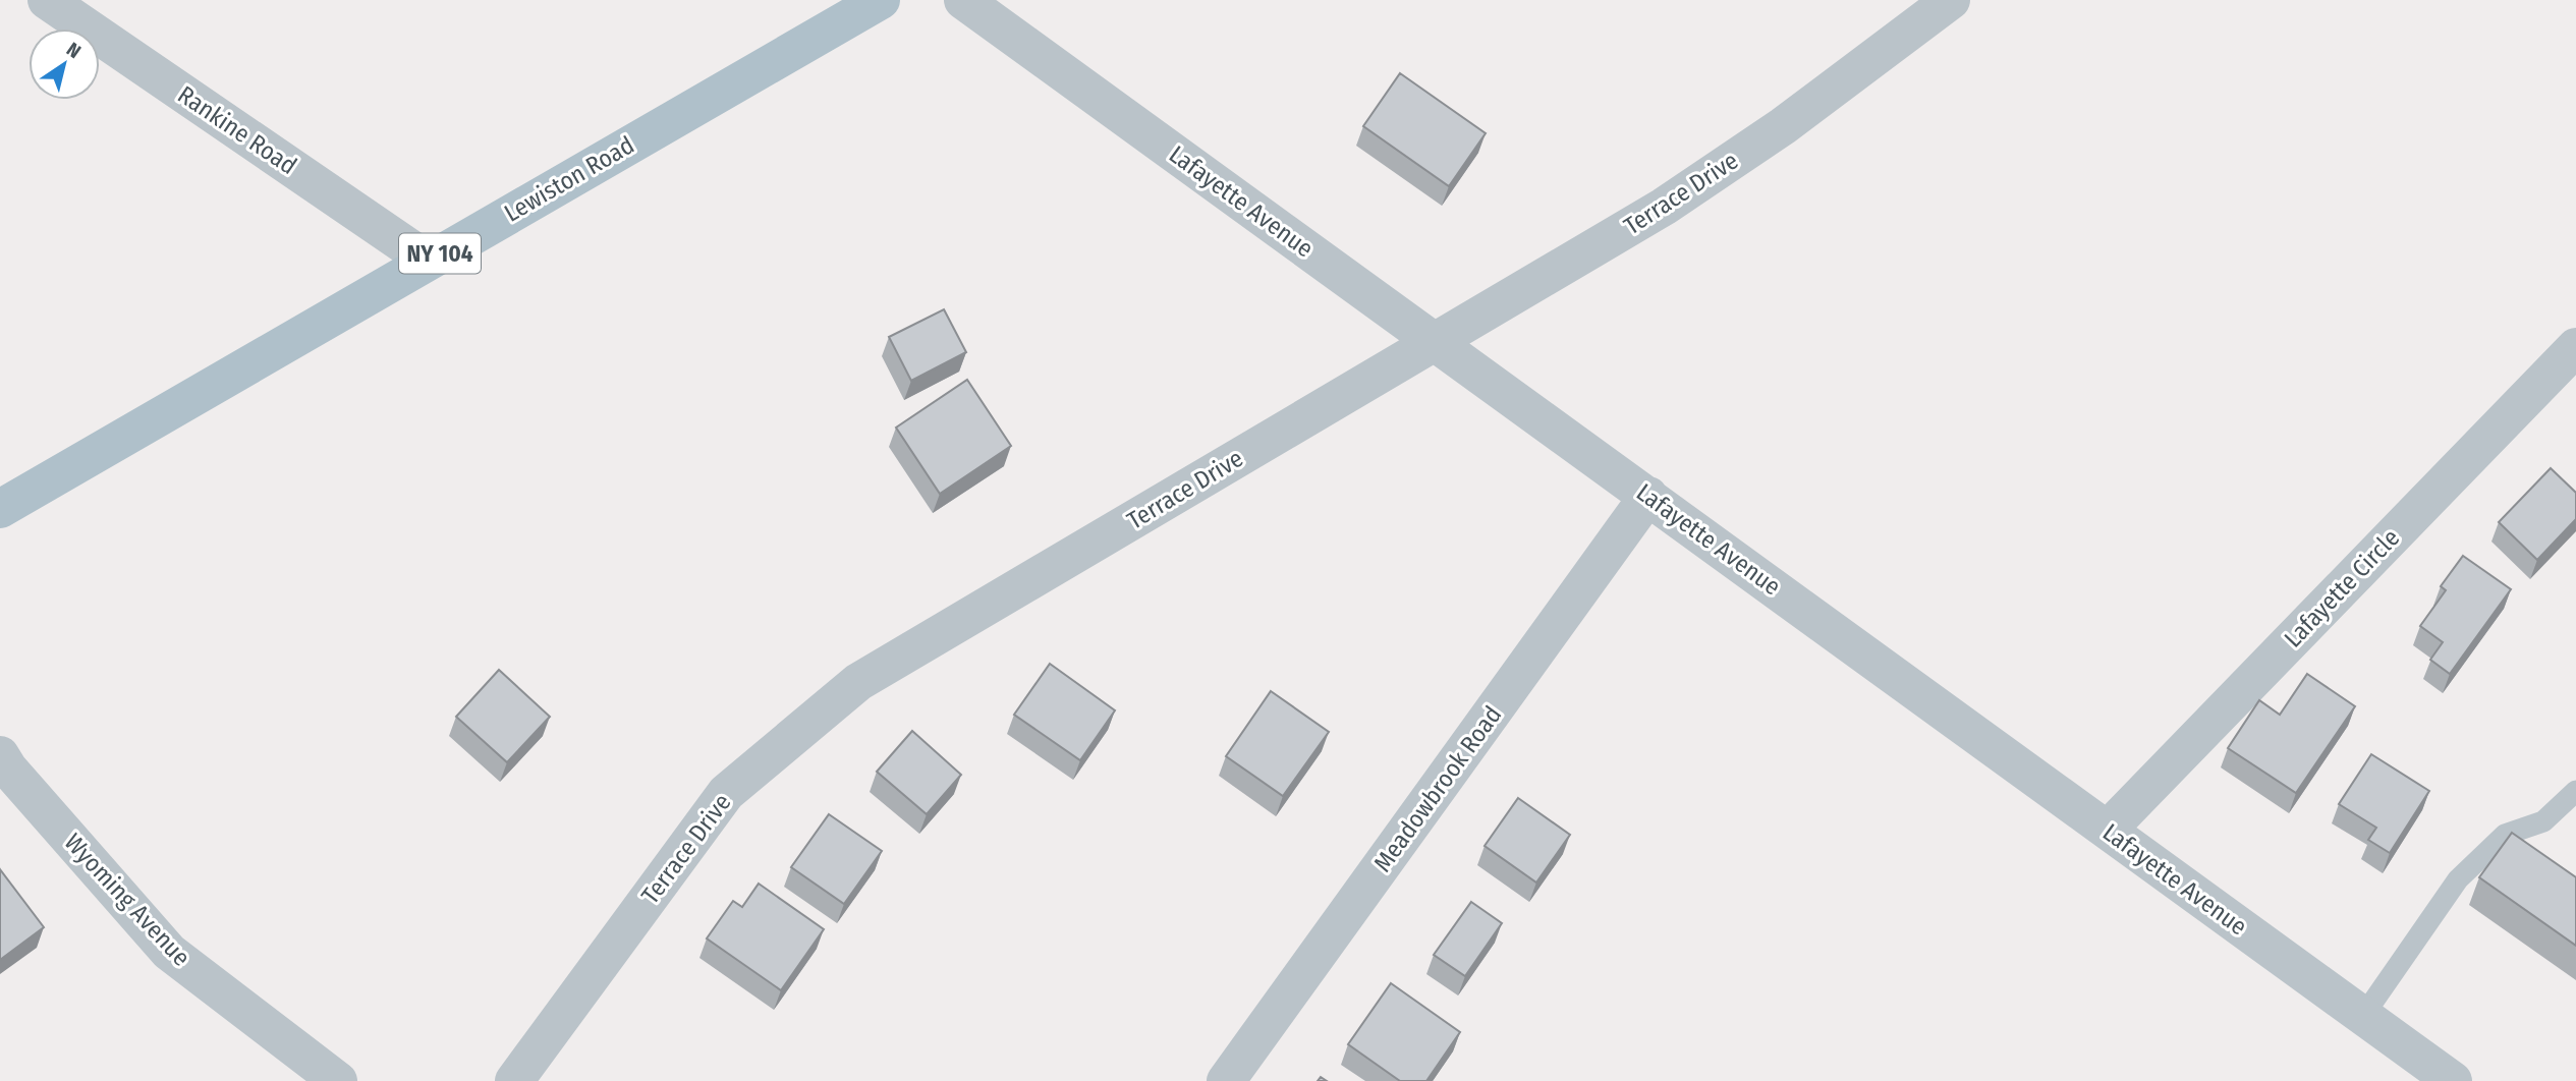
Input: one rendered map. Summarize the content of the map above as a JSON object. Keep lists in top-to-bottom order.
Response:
{
  "streets": {
    "main road": ["Lewiston Road", "NY 104"],
    "street": [
      "Rankine Road",
      "Terrace Drive",
      "Lafayette Avenue",
      "Lafayette Circle",
      "Meadowbrook Road",
      "Wyoming Avenue"
    ]
  },
  "crossings": [
    ["Rankine Road", "Lewiston Road"],
    ["Terrace Drive", "Lafayette Avenue"],
    ["Lafayette Avenue", "Lafayette Circle"],
    ["Lafayette Avenue", "Meadowbrook Road"]
  ],
  "north": "top right"
}
